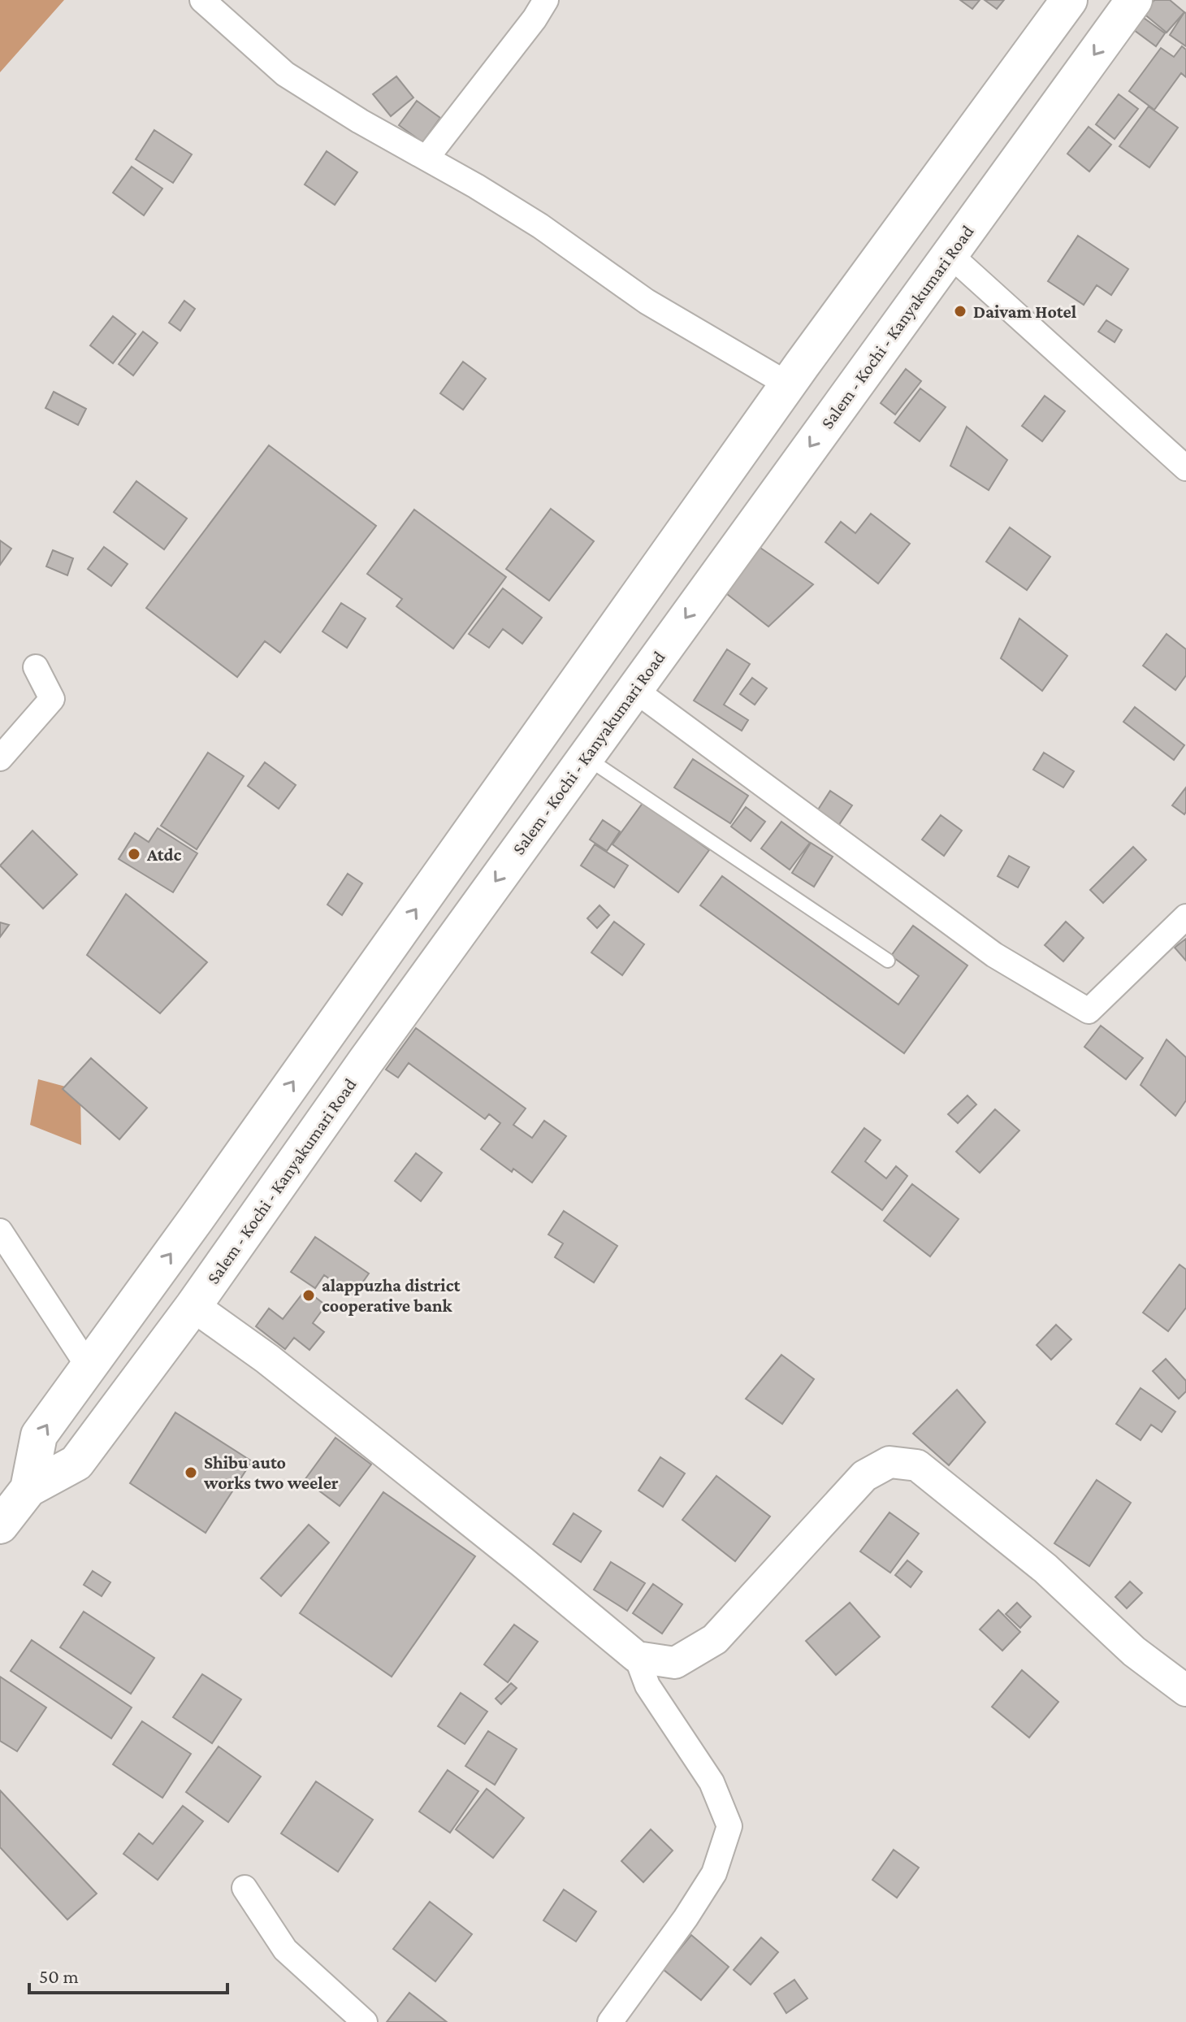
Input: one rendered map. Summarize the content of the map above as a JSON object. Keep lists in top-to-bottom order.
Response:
{
  "streets": {
    "highway": ["Salem - Kochi - Kanyakumari Road"]
  },
  "places": [
    "Daivam Hotel",
    "Atdc",
    "alappuzha district cooperative bank",
    "Shibu auto works two weeler"
  ],
  "scale_bar": "50 m"
}
